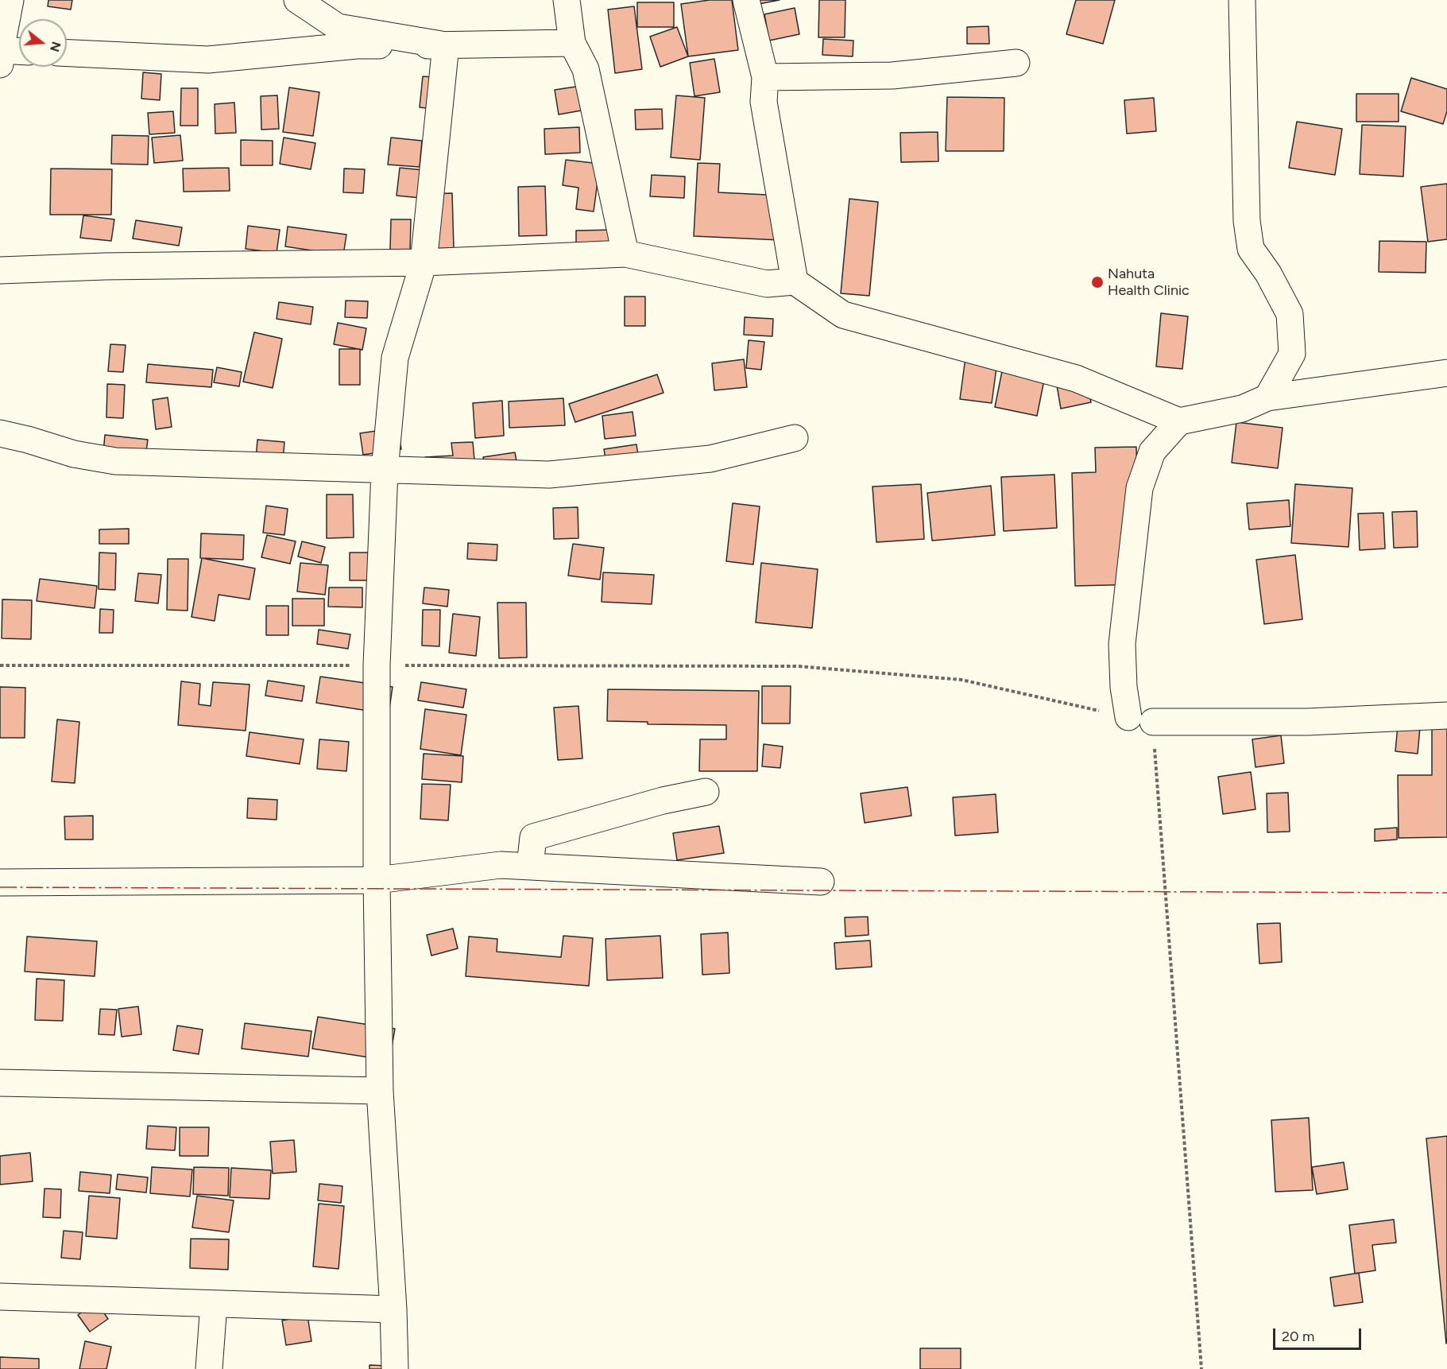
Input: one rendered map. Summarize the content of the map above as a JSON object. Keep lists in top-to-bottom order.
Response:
{
  "places": ["Nahuta Health Clinic"],
  "scale_bar": "20 m",
  "north": "right"
}
